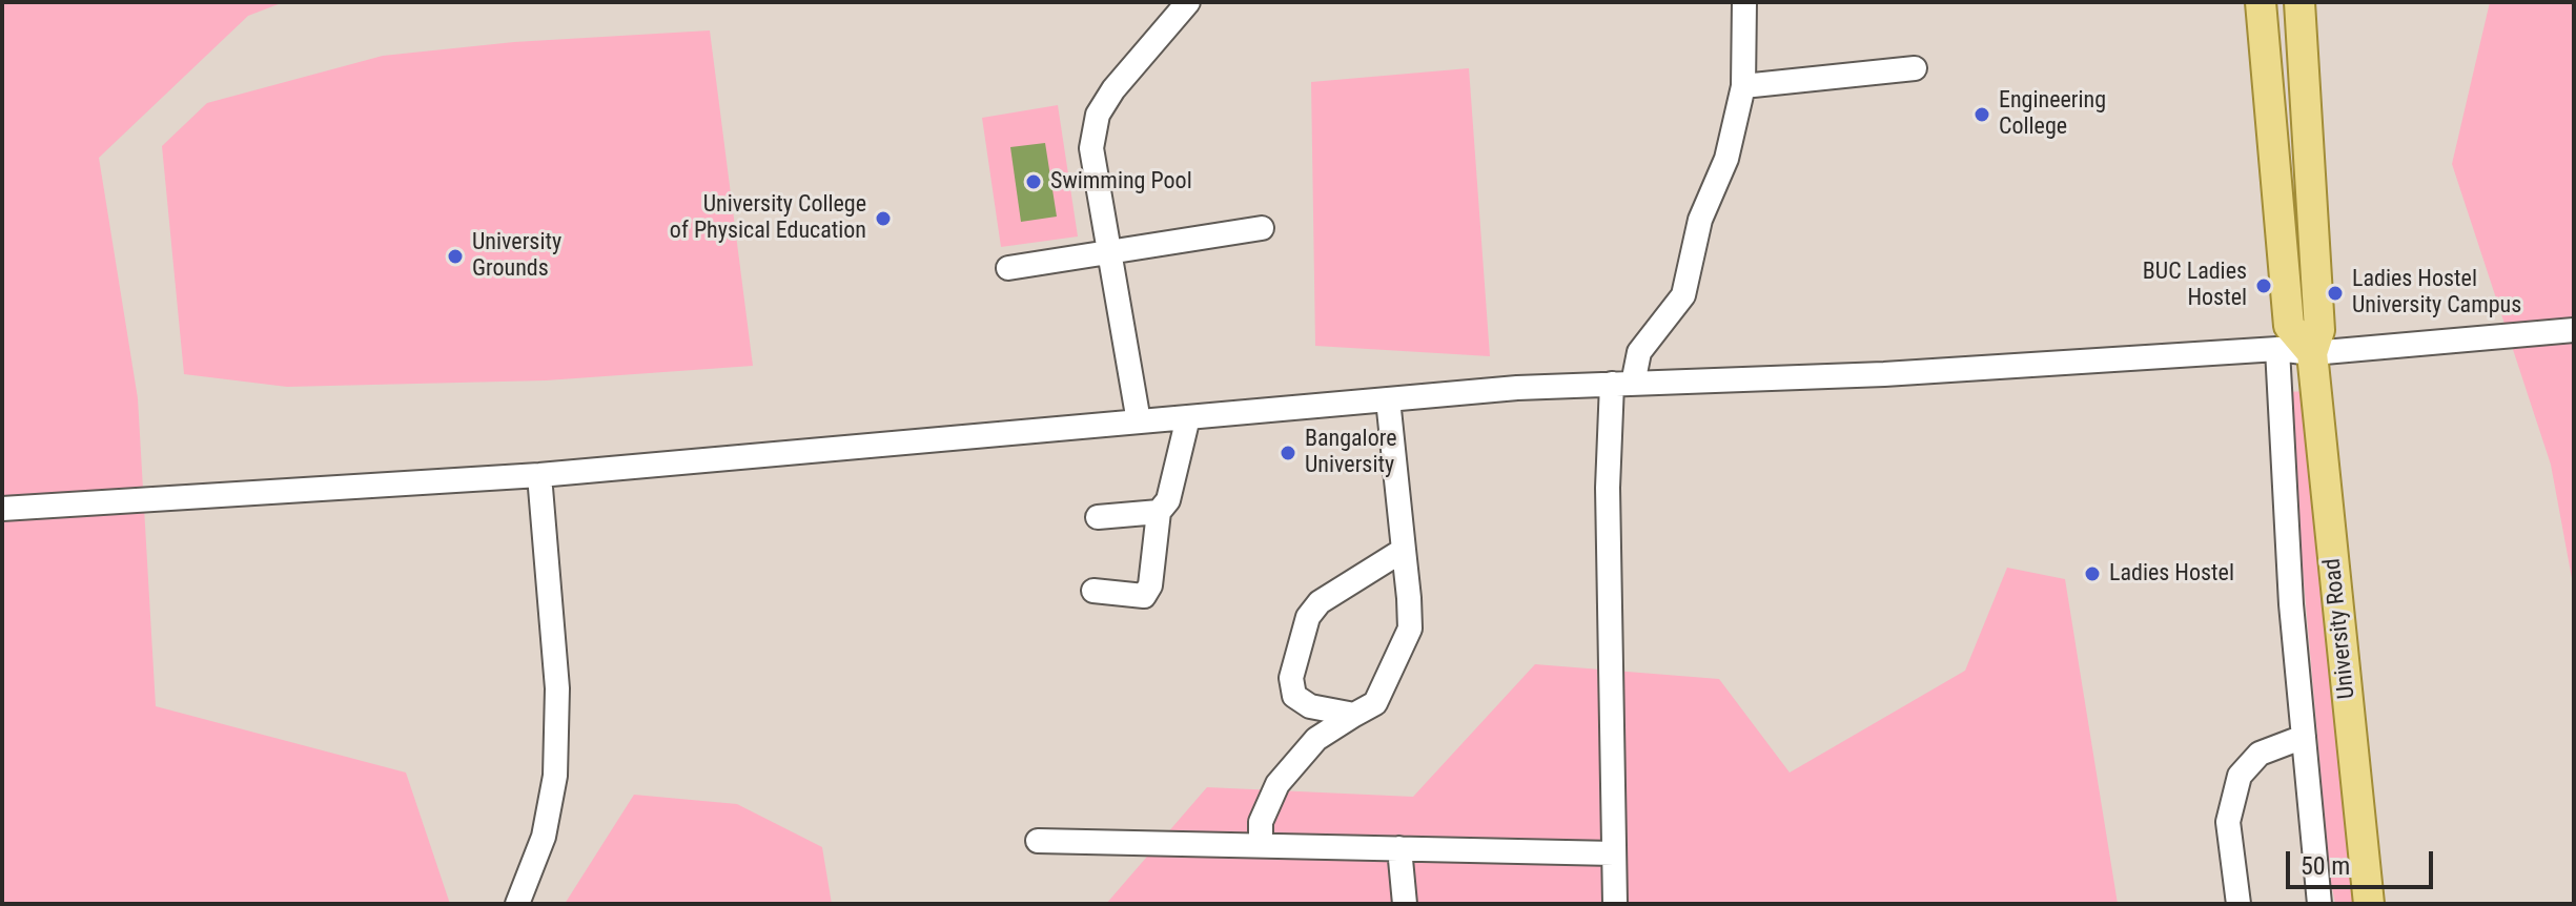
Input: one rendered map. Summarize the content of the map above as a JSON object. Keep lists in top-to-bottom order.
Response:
{
  "streets": {
    "main road": ["University Road"]
  },
  "places": [
    "Engineering College",
    "Swimming Pool",
    "University College of Physical Education",
    "University Grounds",
    "BUC Ladies Hostel",
    "Ladies Hostel University Campus",
    "Bangalore University",
    "Ladies Hostel"
  ],
  "scale_bar": "50 m"
}
